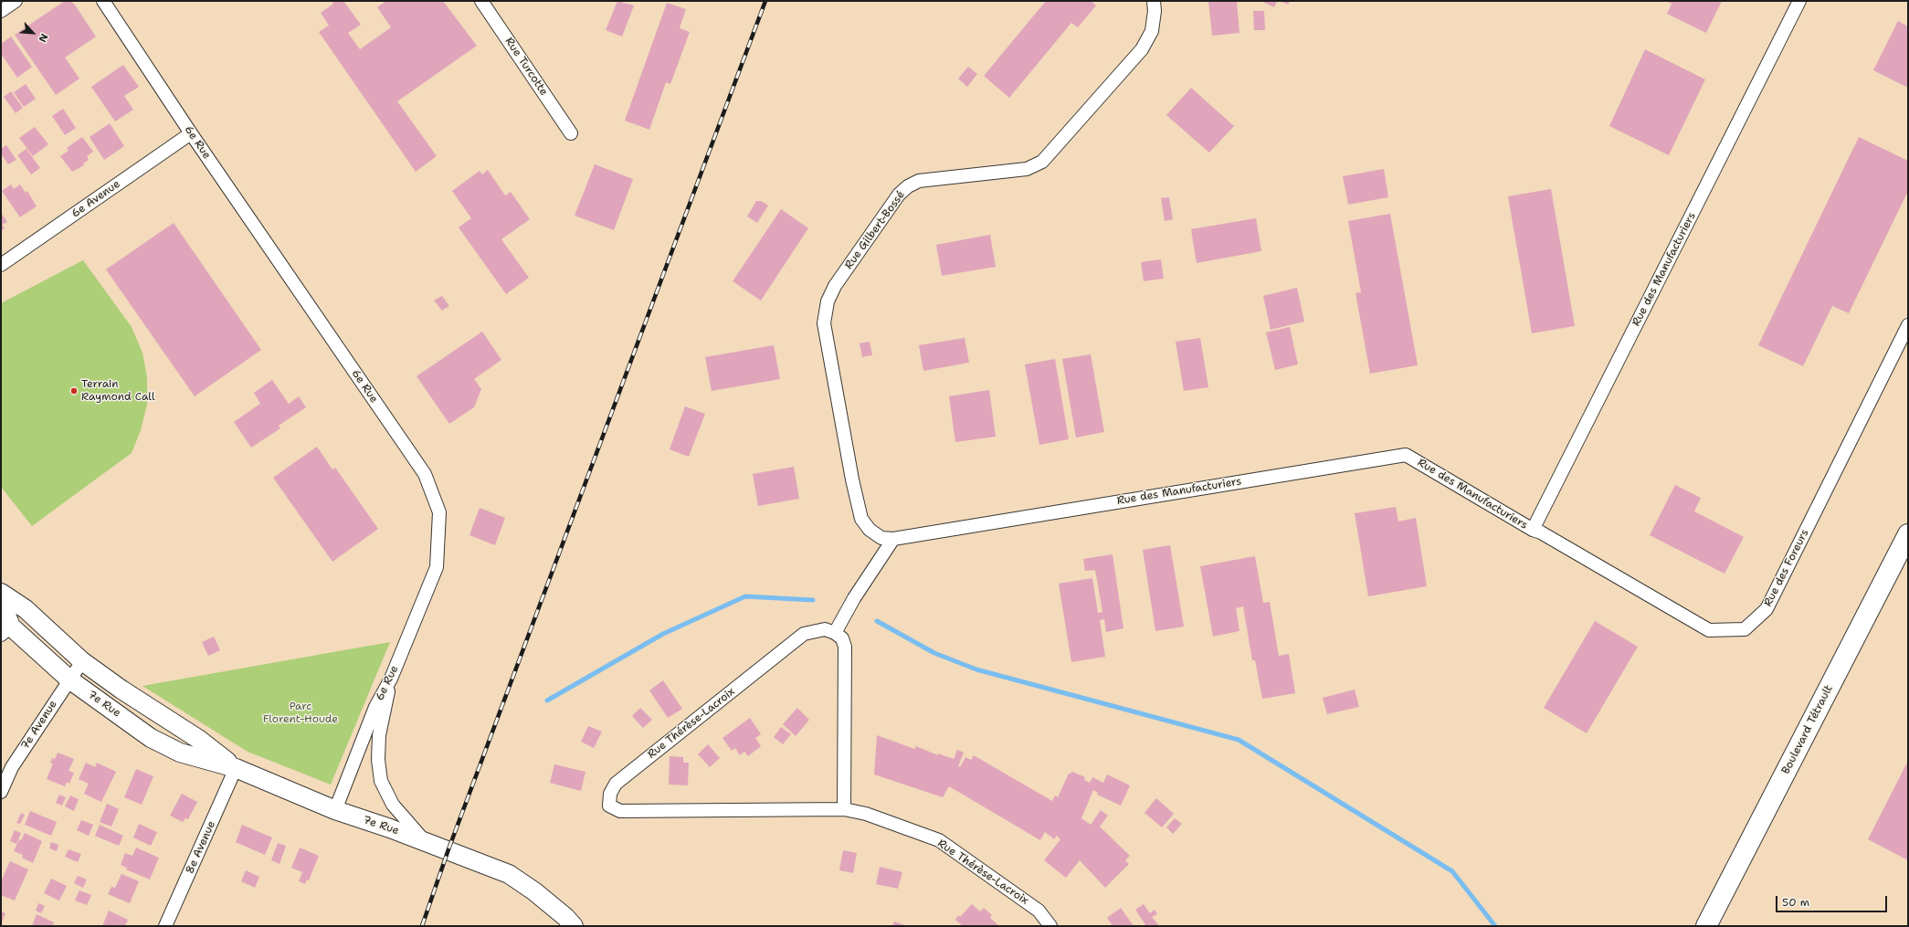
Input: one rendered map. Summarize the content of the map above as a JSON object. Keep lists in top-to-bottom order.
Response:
{
  "streets": {
    "highway": ["Boulevard Tétrault"],
    "main road": ["7e Rue"],
    "street": [
      "Rue Turcotte",
      "6e Rue",
      "6e Avenue",
      "Rue Gilbert-Bossé",
      "Rue des Manufacturiers",
      "Rue des Foreurs",
      "Rue Thérèse-Lacroix",
      "7e Avenue",
      "8e Avenue"
    ]
  },
  "crossings": [
    ["6e Rue", "6e Avenue"],
    ["6e Rue", "7e Rue"],
    ["Rue Gilbert-Bossé", "Rue des Manufacturiers"],
    ["Rue des Manufacturiers", "Rue des Foreurs"],
    ["7e Rue", "7e Avenue"],
    ["7e Rue", "8e Avenue"]
  ],
  "parks": ["Parc Florent-Houde"],
  "places": ["Terrain Raymond Call"],
  "scale_bar": "50 m",
  "north": "bottom right"
}
